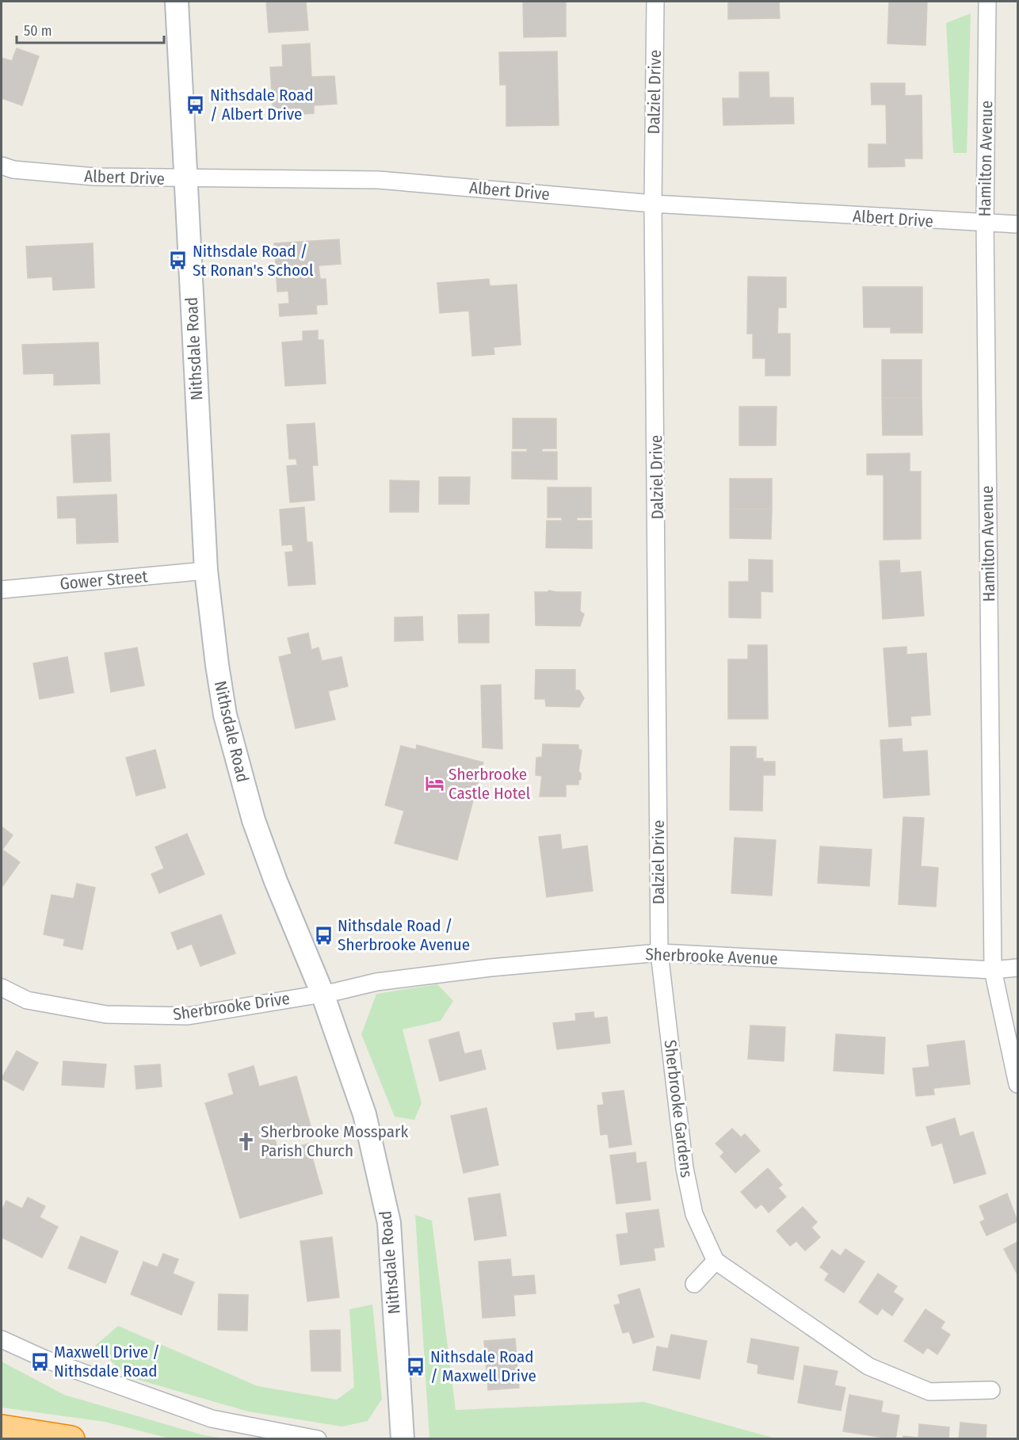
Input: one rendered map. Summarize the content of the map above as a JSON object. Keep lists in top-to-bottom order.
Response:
{
  "streets": {
    "street": [
      "Dalziel Drive",
      "Hamilton Avenue",
      "Albert Drive",
      "Nithsdale Road",
      "Gower Street",
      "Sherbrooke Avenue",
      "Sherbrooke Drive",
      "Sherbrooke Gardens"
    ]
  },
  "crossings": [
    ["Dalziel Drive", "Albert Drive"],
    ["Dalziel Drive", "Sherbrooke Avenue"],
    ["Dalziel Drive", "Sherbrooke Gardens"],
    ["Hamilton Avenue", "Albert Drive"],
    ["Hamilton Avenue", "Sherbrooke Avenue"],
    ["Albert Drive", "Nithsdale Road"],
    ["Nithsdale Road", "Gower Street"],
    ["Nithsdale Road", "Sherbrooke Avenue"],
    ["Nithsdale Road", "Sherbrooke Drive"],
    ["Sherbrooke Avenue", "Sherbrooke Drive"],
    ["Sherbrooke Avenue", "Sherbrooke Gardens"]
  ],
  "places": {
    "bus stop": [
      "Nithsdale Road / Albert Drive",
      "Nithsdale Road / St Ronan's School",
      "Nithsdale Road / Sherbrooke Avenue",
      "Maxwell Drive / Nithsdale Road",
      "Nithsdale Road / Maxwell Drive"
    ],
    "hotel": ["Sherbrooke Castle Hotel"],
    "church": ["Sherbrooke Mosspark Parish Church"]
  },
  "scale_bar": "50 m"
}
